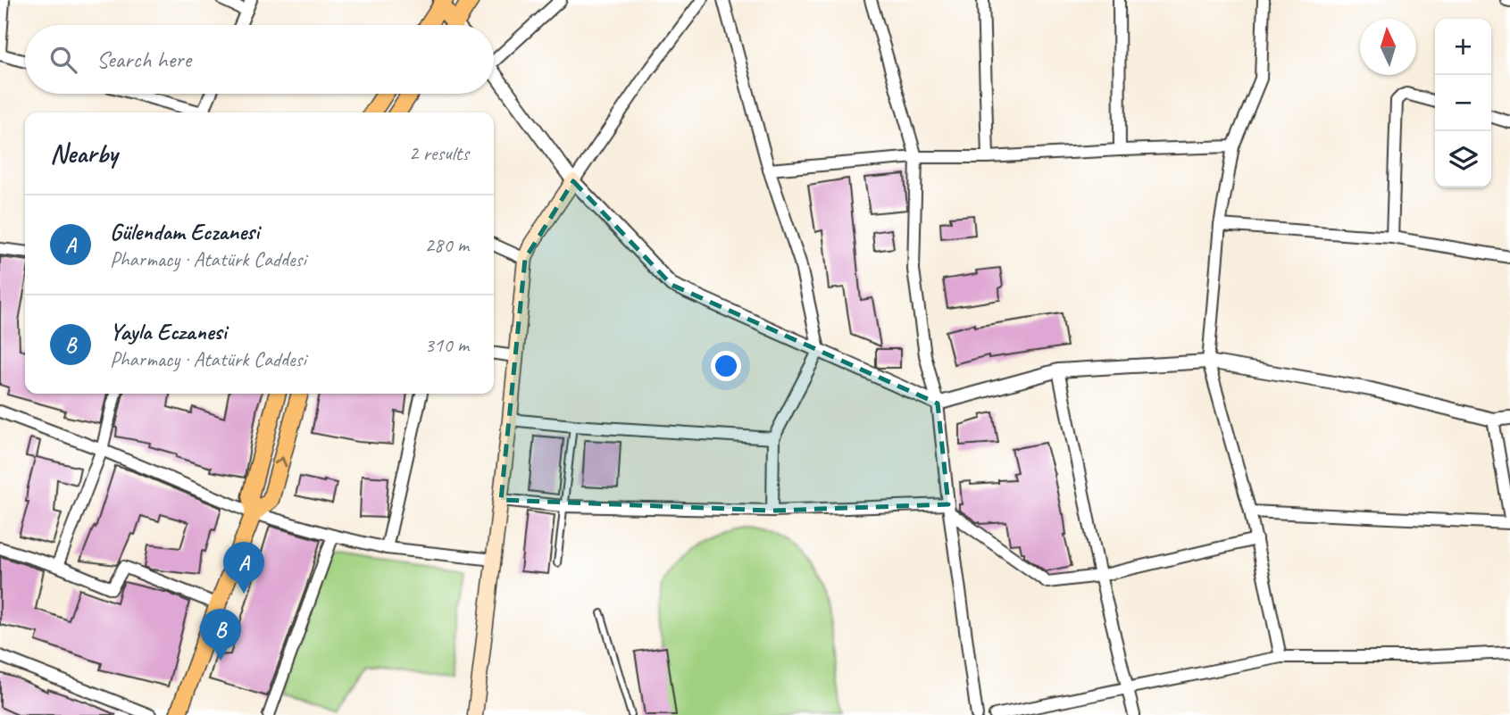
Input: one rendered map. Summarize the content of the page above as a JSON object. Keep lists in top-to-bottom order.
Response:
{
  "north": "top",
  "page": {
    "map_buttons": ["+", "−"],
    "search": "Search here",
    "heading": ["Nearby", "2 results"],
    "list": [
      {
        "mark": "A",
        "name": "Gülendam Eczanesi",
        "note": "Pharmacy · Atatürk Caddesi",
        "value": "280 m"
      },
      {
        "mark": "B",
        "name": "Yayla Eczanesi",
        "note": "Pharmacy · Atatürk Caddesi",
        "value": "310 m"
      }
    ],
    "pins": ["A", "B"]
  }
}
